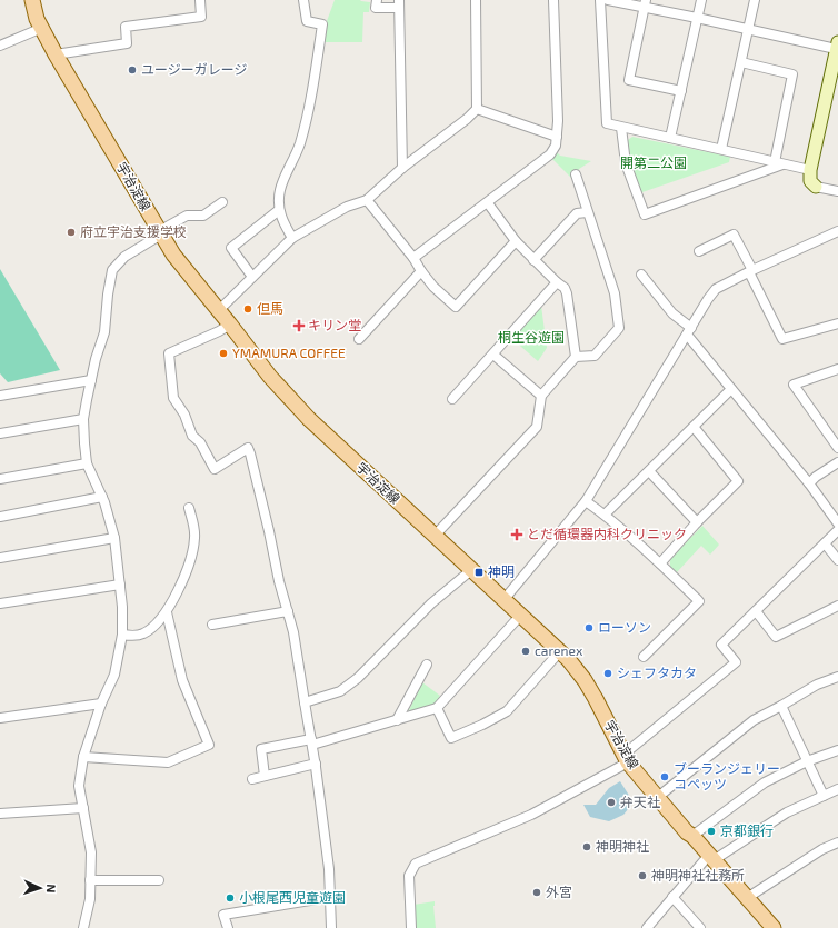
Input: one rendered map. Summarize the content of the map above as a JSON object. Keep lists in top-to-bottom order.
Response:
{
  "streets": {
    "main road": ["宇治淀線"]
  },
  "parks": ["開第二公園", "桐生谷遊園"],
  "places": {
    "other": [
      "ユージーガレージ",
      "府立宇治支援学校",
      "但馬",
      "YMAMURA COFFEE",
      "ローソン",
      "carenex",
      "シェフタカタ",
      "ブーランジェリー コペッツ",
      "弁天社",
      "京都銀行",
      "神明神社",
      "神明神社社務所",
      "外宮",
      "小根尾西児童遊園"
    ],
    "health": ["キリン堂", "とだ循環器内科クリニック"],
    "transit": ["神明"]
  },
  "north": "right"
}
